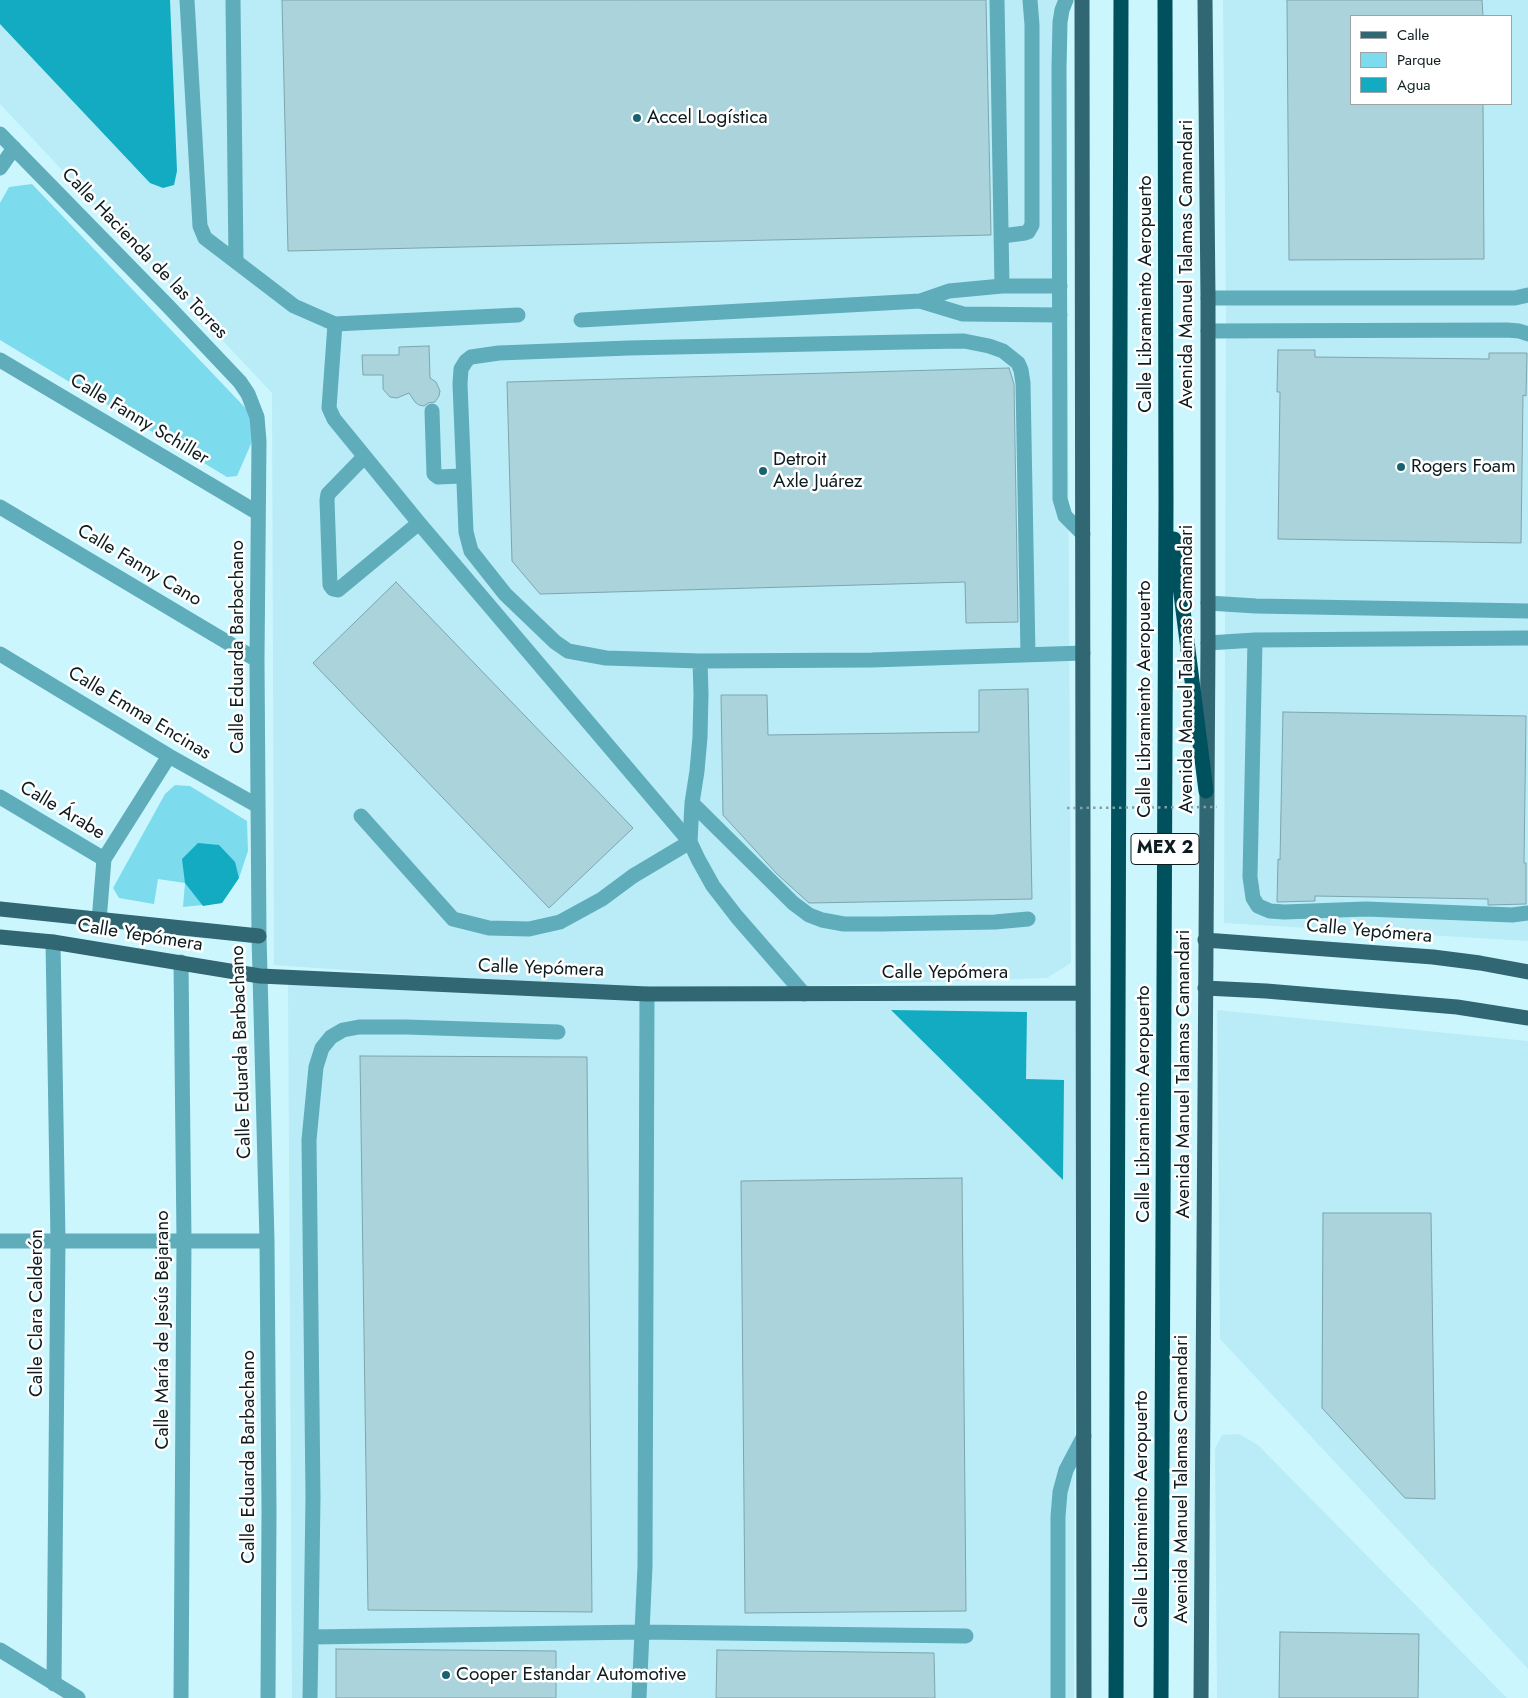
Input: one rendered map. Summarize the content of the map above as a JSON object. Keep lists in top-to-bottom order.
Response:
{
  "streets": {
    "highway": ["Calle Libramiento Aeropuerto", "MEX 2"],
    "main road": ["Avenida Manuel Talamas Camandari", "Calle Yepómera"],
    "street": [
      "Calle Hacienda de las Torres",
      "Calle Fanny Schiller",
      "Calle Fanny Cano",
      "Calle Eduarda Barbachano",
      "Calle Emma Encinas",
      "Calle Árabe",
      "Calle Clara Calderón",
      "Calle María de Jesús Bejarano"
    ]
  },
  "crossings": [
    ["Calle Hacienda de las Torres", "Calle Eduarda Barbachano"],
    ["Avenida Manuel Talamas Camandari", "Calle Yepómera"],
    ["Calle Fanny Schiller", "Calle Eduarda Barbachano"],
    ["Calle Fanny Cano", "Calle Eduarda Barbachano"],
    ["Calle Eduarda Barbachano", "Calle Emma Encinas"],
    ["Calle Eduarda Barbachano", "Calle Yepómera"],
    ["Calle Yepómera", "Calle Clara Calderón"],
    ["Calle Yepómera", "Calle María de Jesús Bejarano"]
  ],
  "places": [
    "Accel Logística",
    "Rogers Foam",
    "Detroit Axle Juárez",
    "Cooper Estandar Automotive"
  ],
  "legend": ["Calle", "Parque", "Agua"]
}
